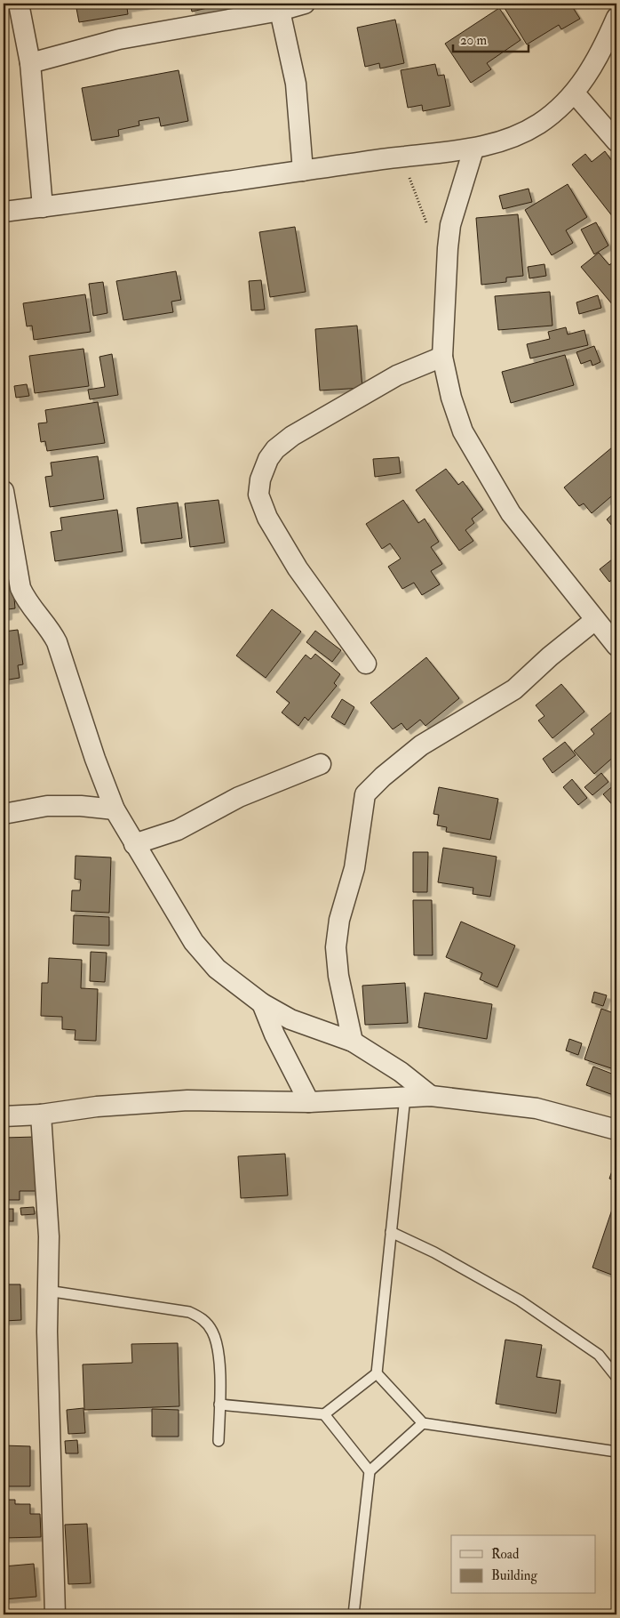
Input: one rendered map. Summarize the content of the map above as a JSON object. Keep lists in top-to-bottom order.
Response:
{
  "legend": ["Road", "Building"],
  "scale_bar": "20 m"
}
